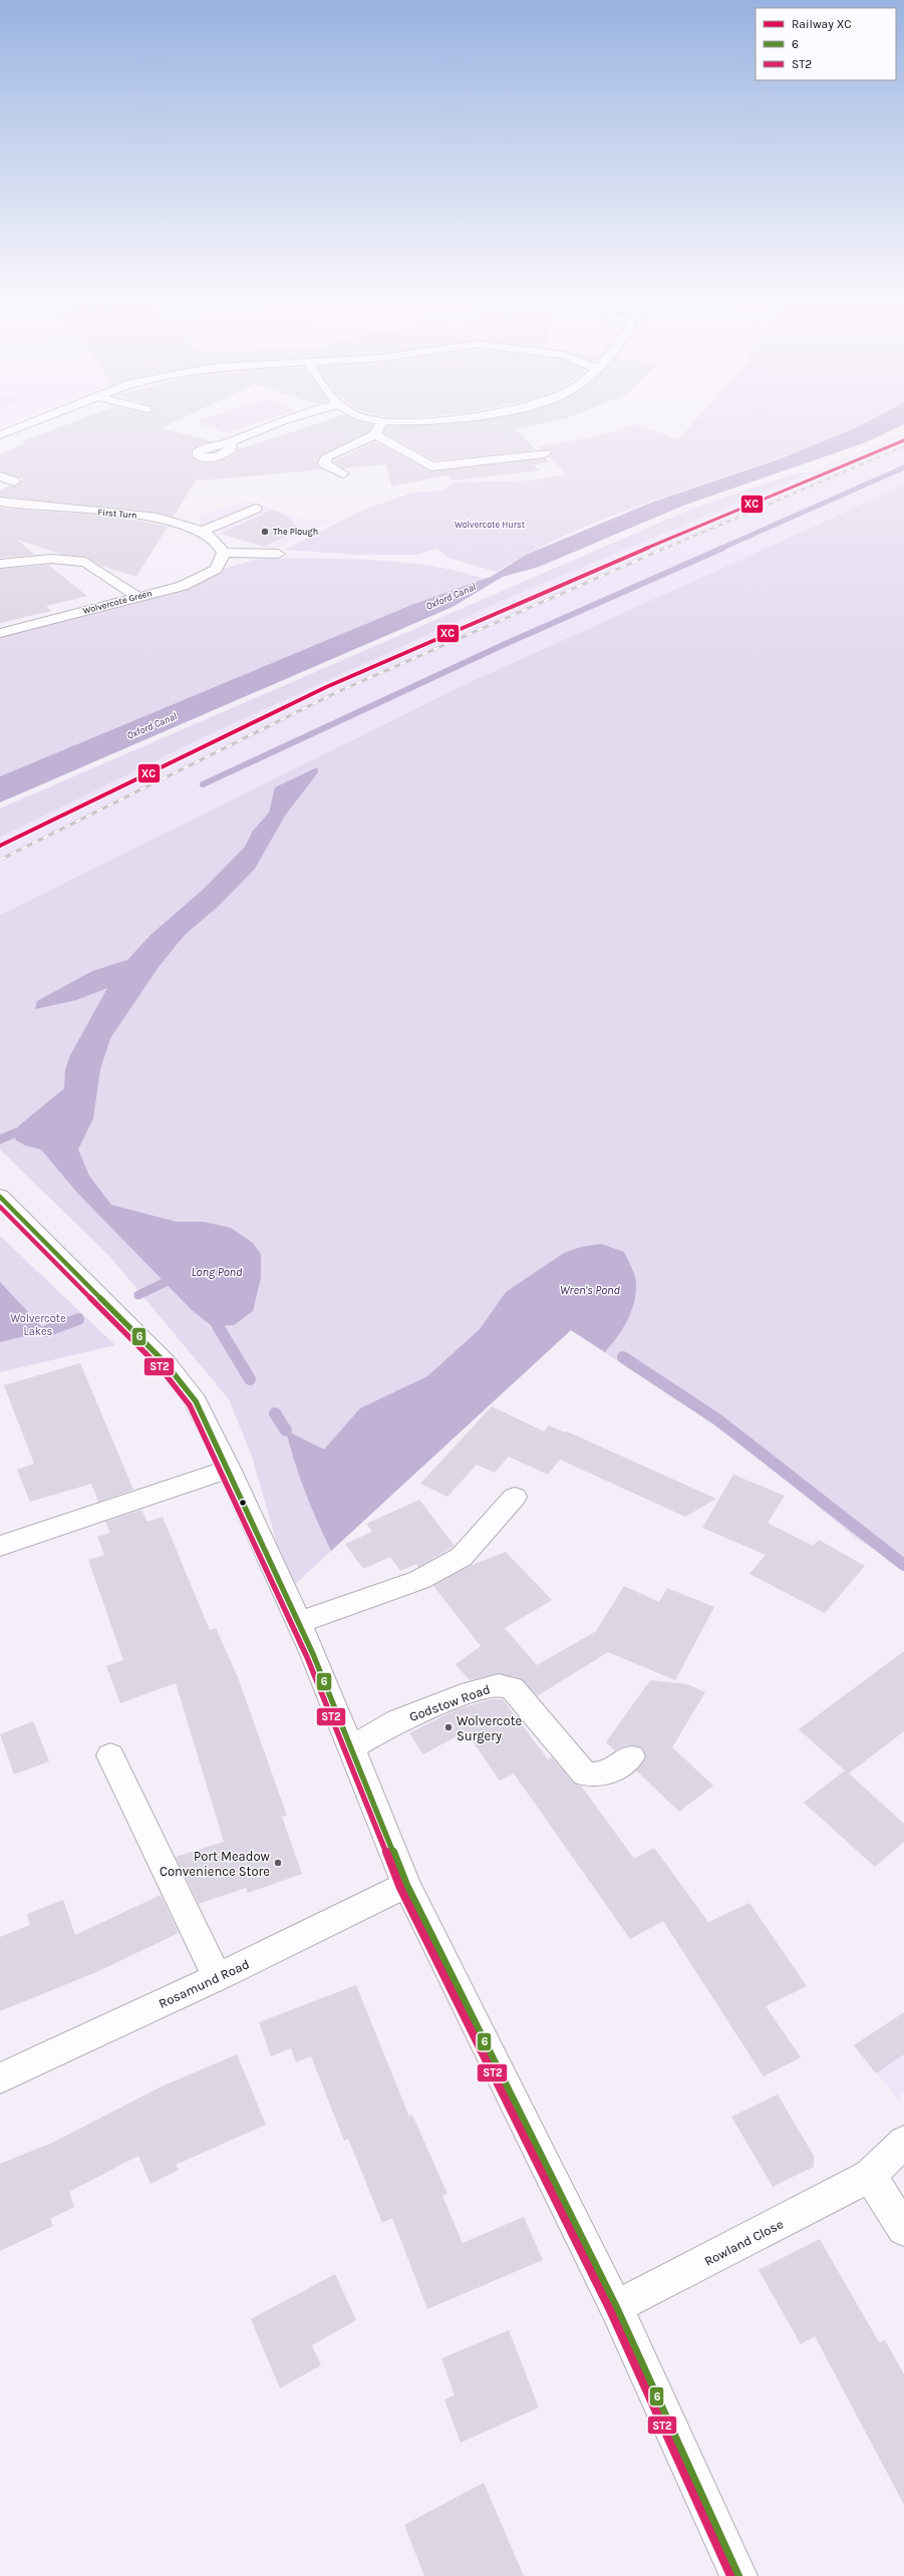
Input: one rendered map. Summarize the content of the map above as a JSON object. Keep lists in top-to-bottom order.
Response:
{
  "streets": {
    "street": [
      "First Turn",
      "Wolvercote Green",
      "Godstow Road",
      "Rosamund Road",
      "Rowland Close"
    ]
  },
  "crossings": [
    ["First Turn", "Wolvercote Green"]
  ],
  "water": ["Oxford Canal", "Long Pond", "Wren's Pond"],
  "parks": ["Wolvercote Hurst", "Wolvercote Lakes"],
  "places": ["The Plough", "Wolvercote Surgery", "Port Meadow Convenience Store"],
  "lines": ["rail line XC", "transit line 6", "transit line ST2"],
  "legend": ["Railway XC", "6", "ST2"]
}
